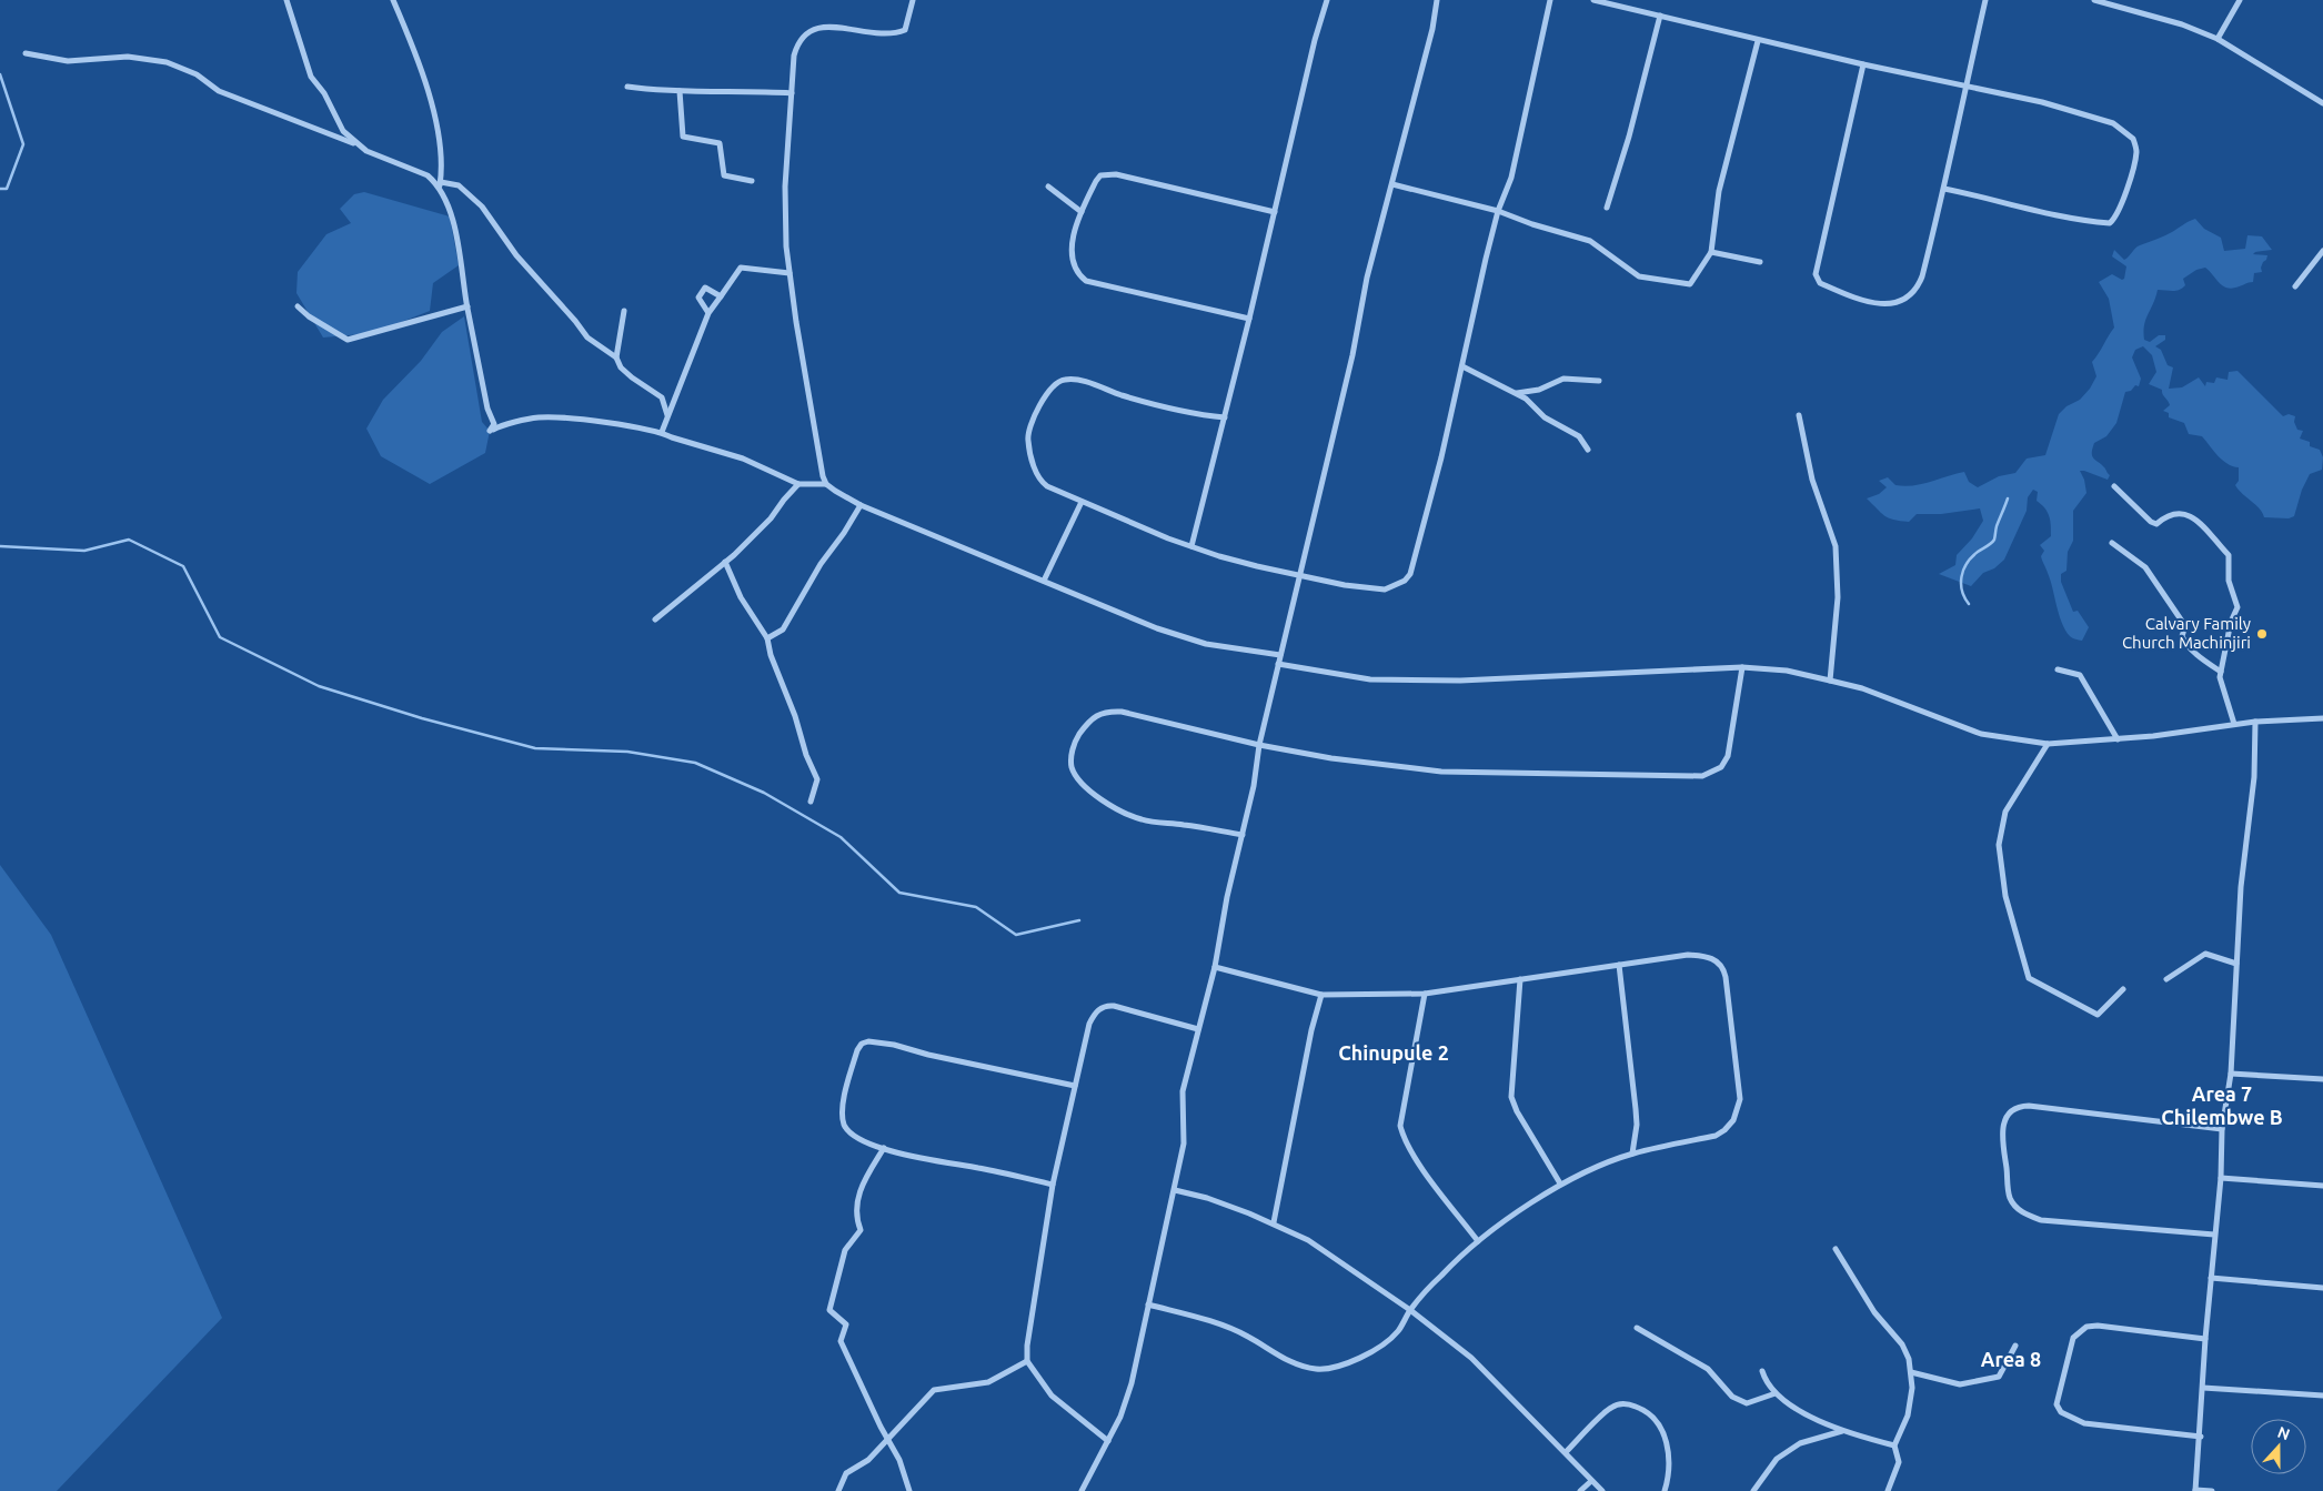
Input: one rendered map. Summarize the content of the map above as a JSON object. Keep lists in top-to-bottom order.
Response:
{
  "districts": ["Chinupule 2", "Area 7 Chilembwe B", "Area 8"],
  "places": ["Calvary Family Church Machinjiri"],
  "north": "top"
}
